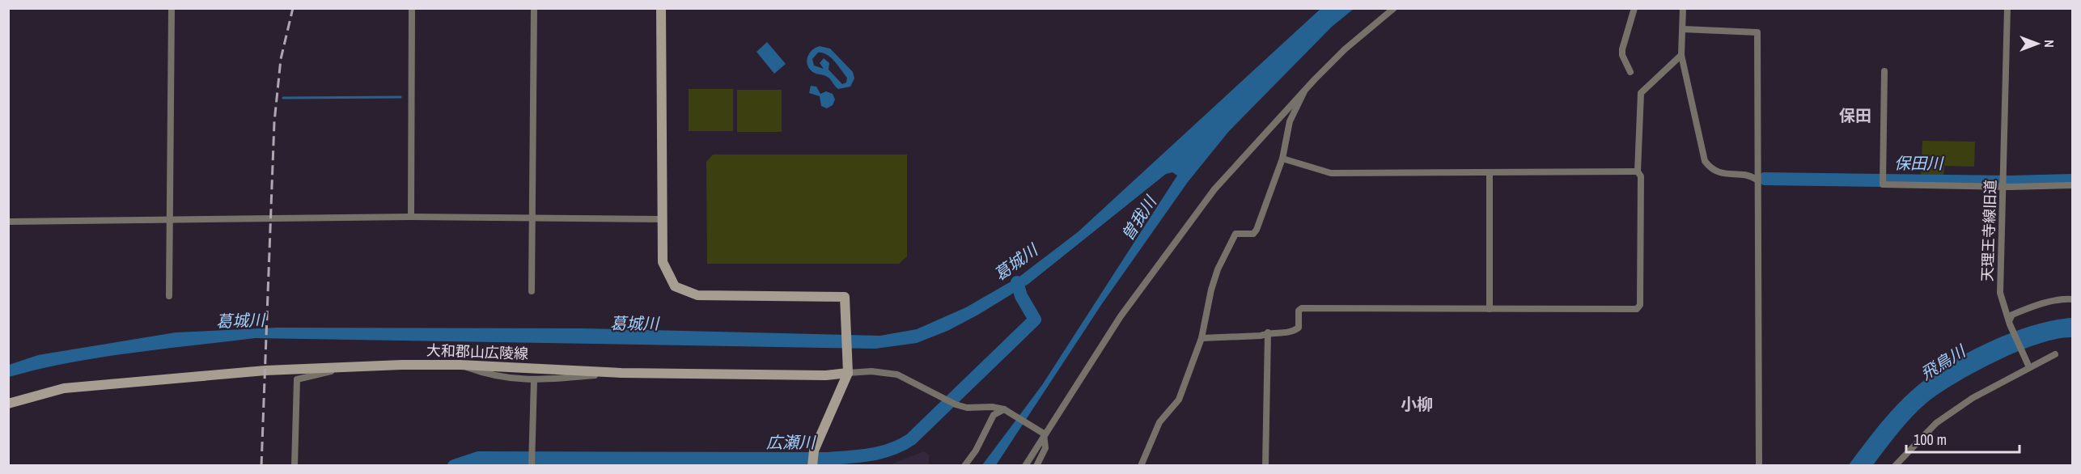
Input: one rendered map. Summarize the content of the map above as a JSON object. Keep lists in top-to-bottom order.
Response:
{
  "streets": {
    "main road": ["大和郡山広陵線"],
    "street": ["天理王寺線旧道"]
  },
  "districts": ["保田", "小柳"],
  "water": [
    "保田川",
    "曽我川",
    "葛城川",
    "飛鳥川",
    "広瀬川"
  ],
  "scale_bar": "100 m",
  "north": "right"
}
